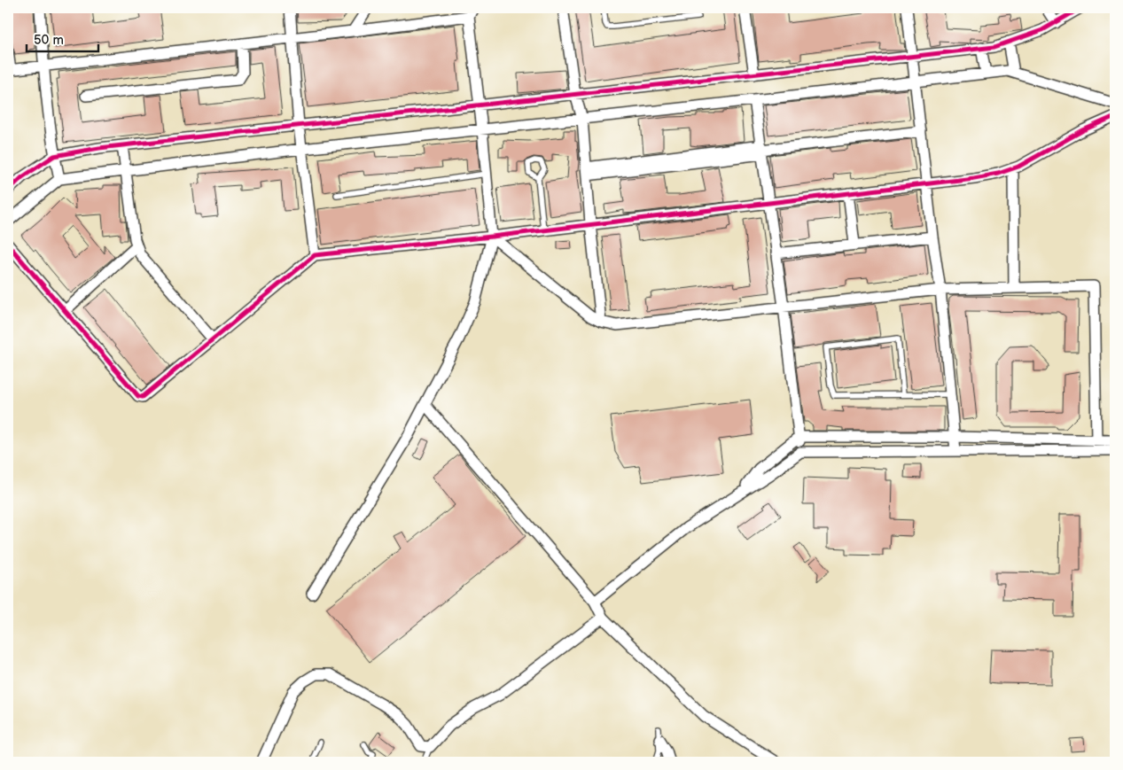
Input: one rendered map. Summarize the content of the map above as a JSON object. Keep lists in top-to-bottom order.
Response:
{
  "scale_bar": "50 m"
}
